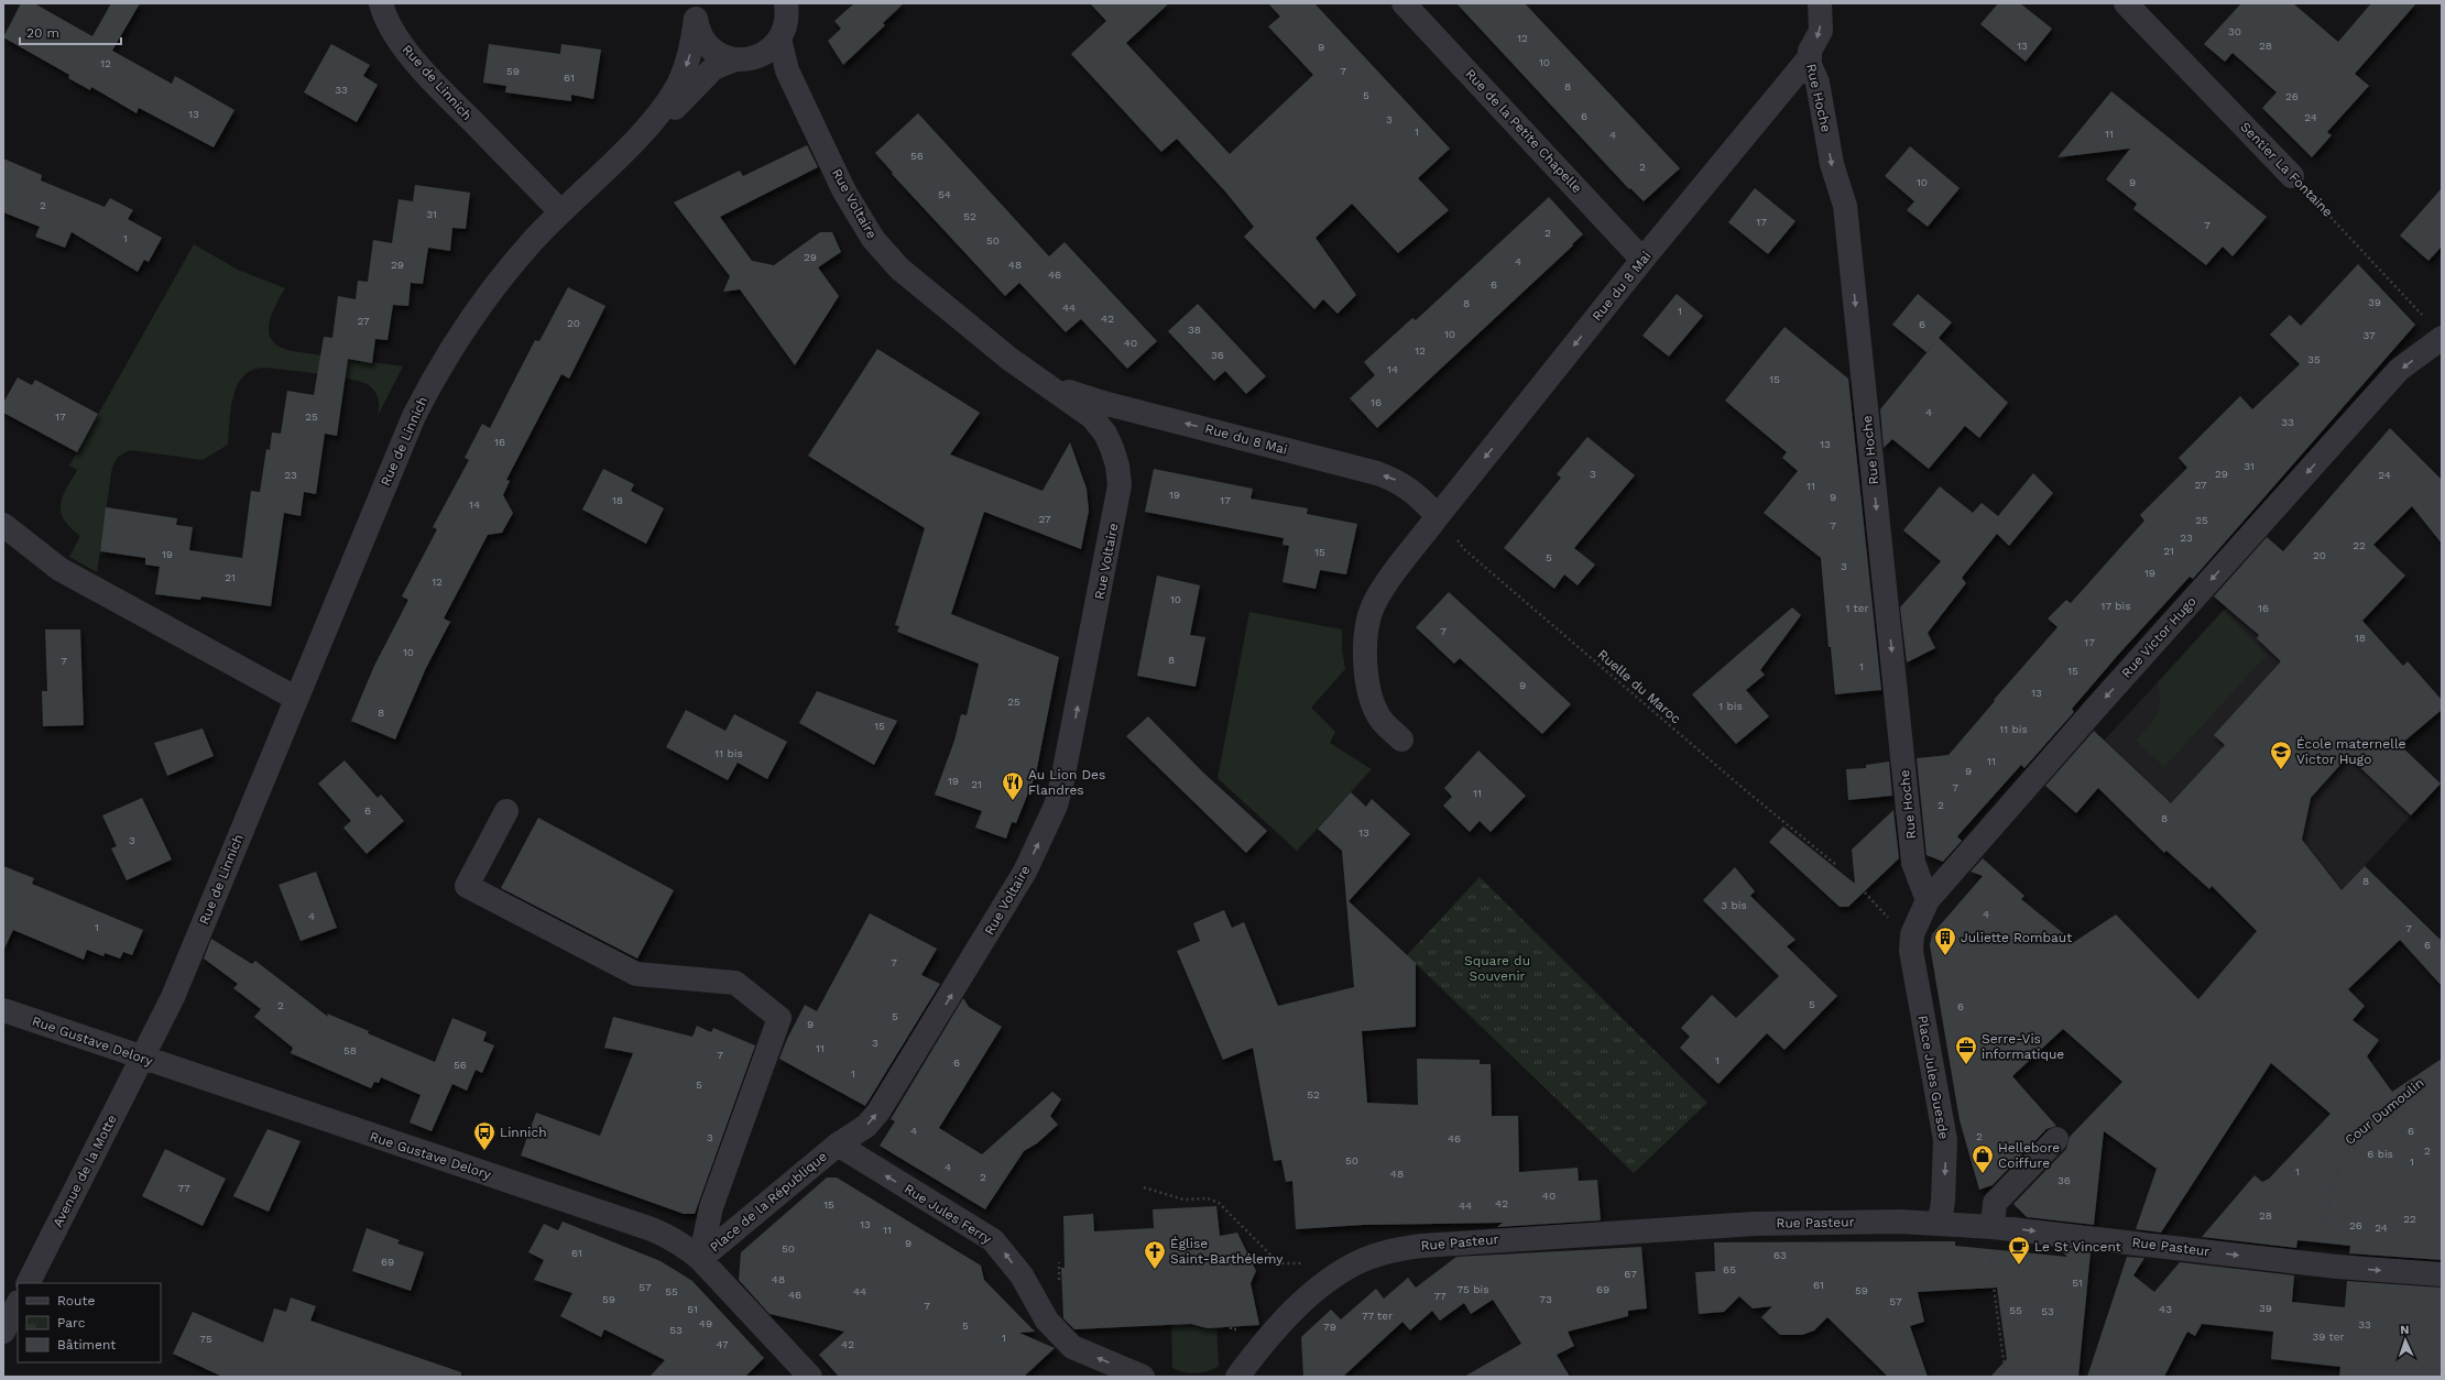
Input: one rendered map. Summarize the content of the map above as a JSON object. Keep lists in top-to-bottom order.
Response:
{
  "streets": {
    "street": [
      "Rue de Linnich",
      "Rue Hoche",
      "Rue de la Petite Chapelle",
      "Sentier La Fontaine",
      "Rue Voltaire",
      "Rue du 8 Mai",
      "Rue Victor Hugo",
      "Rue Gustave Delory",
      "Place Jules Guesde",
      "Avenue de la Motte",
      "Place de la République",
      "Rue Jules Ferry",
      "Rue Pasteur"
    ],
    "path": ["Ruelle du Maroc", "Cour Dumoulin"]
  },
  "crossings": [
    ["Rue de Linnich", "Rue Gustave Delory"],
    ["Rue de Linnich", "Avenue de la Motte"],
    ["Rue Hoche", "Rue du 8 Mai"],
    ["Rue Hoche", "Rue Victor Hugo"],
    ["Rue de la Petite Chapelle", "Rue du 8 Mai"],
    ["Sentier La Fontaine", "Rue Victor Hugo"],
    ["Rue Voltaire", "Rue du 8 Mai"],
    ["Rue Voltaire", "Place de la République"],
    ["Rue Voltaire", "Rue Jules Ferry"],
    ["Rue du 8 Mai", "Ruelle du Maroc"],
    ["Rue Victor Hugo", "Place Jules Guesde"],
    ["Rue Gustave Delory", "Avenue de la Motte"],
    ["Rue Gustave Delory", "Place de la République"],
    ["Place Jules Guesde", "Rue Pasteur"],
    ["Cour Dumoulin", "Rue Pasteur"],
    ["Place de la République", "Rue Jules Ferry"]
  ],
  "one_way": [
    "Rue Hoche",
    "Rue Voltaire",
    "Rue du 8 Mai",
    "Rue Victor Hugo",
    "Place Jules Guesde",
    "Rue Jules Ferry",
    "Rue Pasteur"
  ],
  "parks": ["Square du Souvenir"],
  "places": {
    "school or university": ["École maternelle Victor Hugo"],
    "restaurant": ["Au Lion Des Flandres"],
    "building": ["Juliette Rombaut"],
    "office": ["Serre-Vis informatique"],
    "bus stop": ["Linnich"],
    "shop": ["Hellebore Coiffure"],
    "cafe": ["Le St Vincent"],
    "church": ["Église Saint-Barthélemy"]
  },
  "house_numbers": [
    "30",
    "12",
    "13",
    "28",
    "9",
    "10",
    "12",
    "59",
    "7",
    "61",
    "8",
    "33",
    "5",
    "26",
    "13",
    "6",
    "24",
    "3",
    "1",
    "11",
    "4",
    "56",
    "2",
    "10",
    "9",
    "54",
    "2",
    "31",
    "52",
    "17",
    "7",
    "2",
    "1",
    "50",
    "29",
    "4",
    "29",
    "48",
    "46",
    "6",
    "39",
    "8",
    "44",
    "1",
    "42",
    "27",
    "20",
    "6",
    "38",
    "10",
    "37",
    "40",
    "12",
    "36",
    "35",
    "14",
    "15",
    "16",
    "4",
    "17",
    "25",
    "33",
    "16",
    "13",
    "31",
    "3",
    "29",
    "23",
    "24",
    "27",
    "11",
    "19",
    "9",
    "18",
    "17",
    "14",
    "27",
    "25",
    "7",
    "23",
    "22",
    "21",
    "15",
    "19",
    "20",
    "5",
    "3",
    "19",
    "21",
    "12",
    "10",
    "17 bis",
    "1 ter",
    "16",
    "7",
    "18",
    "17",
    "10",
    "8",
    "7",
    "1",
    "15",
    "9",
    "13",
    "25",
    "1 bis",
    "8",
    "15",
    "11 bis",
    "11 bis",
    "11",
    "9",
    "19",
    "21",
    "7",
    "11",
    "2",
    "6",
    "8",
    "13",
    "3",
    "8",
    "3 bis",
    "4",
    "4",
    "1",
    "7",
    "6",
    "7",
    "5",
    "2",
    "6",
    "5",
    "9",
    "3",
    "11",
    "58",
    "7",
    "1",
    "6",
    "56",
    "1",
    "5",
    "52",
    "4",
    "6",
    "2",
    "3",
    "46",
    "2",
    "6 bis",
    "50",
    "1",
    "4",
    "1",
    "48",
    "2",
    "36",
    "77",
    "40",
    "42",
    "15",
    "44",
    "28",
    "22",
    "13",
    "26",
    "24",
    "11",
    "9",
    "50",
    "61",
    "63",
    "69",
    "65",
    "67",
    "48",
    "51",
    "61",
    "57",
    "75 bis",
    "69",
    "59",
    "55",
    "44",
    "46",
    "77",
    "59",
    "73",
    "57",
    "7",
    "39",
    "51",
    "43",
    "55",
    "53",
    "77 ter",
    "49",
    "33",
    "5",
    "79",
    "53",
    "39 ter",
    "1",
    "75",
    "47",
    "42"
  ],
  "legend": ["Route", "Parc", "Bâtiment"],
  "scale_bar": "20 m",
  "north": "top"
}
